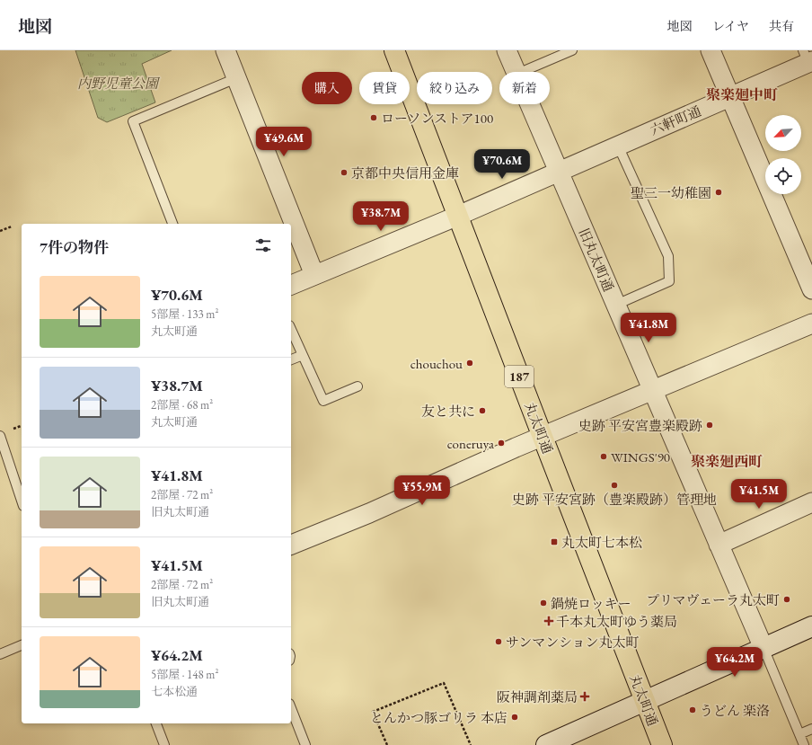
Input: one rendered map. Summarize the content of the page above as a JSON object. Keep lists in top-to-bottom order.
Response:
{
  "streets": {
    "main road": ["187", "丸太町通"],
    "street": ["六軒町通", "旧丸太町通"]
  },
  "crossings": [
    ["六軒町通", "旧丸太町通"],
    ["六軒町通", "丸太町通"]
  ],
  "districts": ["聚楽廻中町", "聚楽廻西町"],
  "parks": ["内野児童公園"],
  "places": {
    "other": [
      "ローソンストア100",
      "京都中央信用金庫",
      "聖三一幼稚園",
      "chouchou",
      "友と共に",
      "史跡 平安宮豊楽殿跡",
      "coneruya",
      "WINGS'90",
      "史跡 平安宮跡（豊楽殿跡）管理地",
      "プリマヴェーラ丸太町",
      "鍋焼ロッキー",
      "サンマンション丸太町",
      "うどん 楽洛",
      "とんかつ豚ゴリラ 本店"
    ],
    "transit": ["丸太町七本松"],
    "health": ["千本丸太町ゆう薬局", "阪神調剤薬局"]
  },
  "north": "bottom left",
  "page": {
    "header": "地図",
    "nav": ["地図", "レイヤ", "共有"],
    "chip": [
      "購入",
      "賃貸",
      "絞り込み",
      "新着"
    ],
    "price": [
      "¥49.6M",
      "¥70.6M",
      "¥38.7M",
      "¥41.8M",
      "¥55.9M",
      "¥41.5M",
      "¥64.2M"
    ],
    "heading": "7件の物件",
    "list": [
      {
        "name": "¥70.6M",
        "note": "5部屋 · 133 m² · 丸太町通"
      },
      {
        "name": "¥38.7M",
        "note": "2部屋 · 68 m² · 丸太町通"
      },
      {
        "name": "¥41.8M",
        "note": "2部屋 · 72 m² · 旧丸太町通"
      },
      {
        "name": "¥41.5M",
        "note": "2部屋 · 72 m² · 旧丸太町通"
      },
      {
        "name": "¥64.2M",
        "note": "5部屋 · 148 m² · 七本松通"
      }
    ]
  }
}
